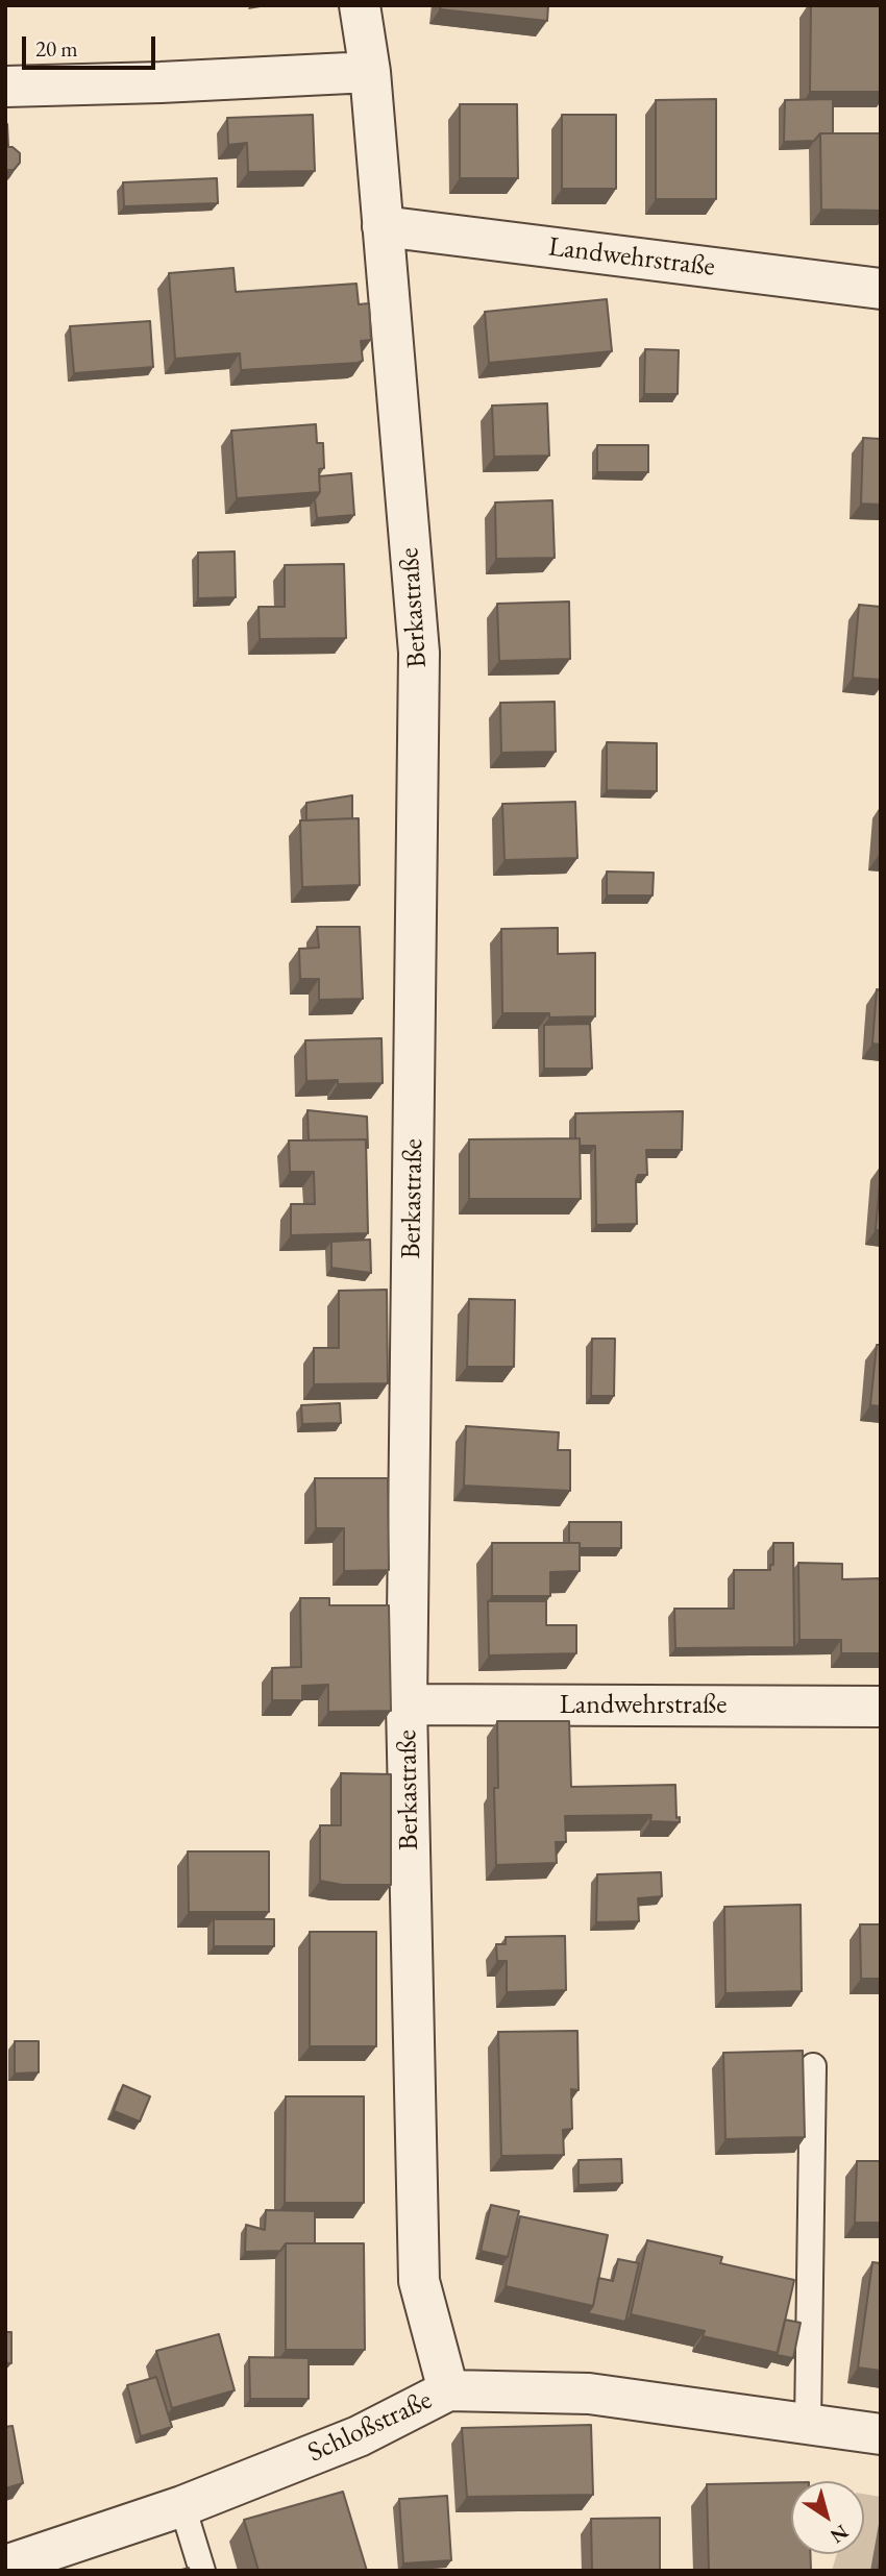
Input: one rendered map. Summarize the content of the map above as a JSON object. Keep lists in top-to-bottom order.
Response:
{
  "streets": {
    "street": ["Landwehrstraße", "Berkastraße", "Schloßstraße"]
  },
  "crossings": [
    ["Landwehrstraße", "Berkastraße"],
    ["Berkastraße", "Schloßstraße"]
  ],
  "scale_bar": "20 m",
  "north": "bottom right"
}
